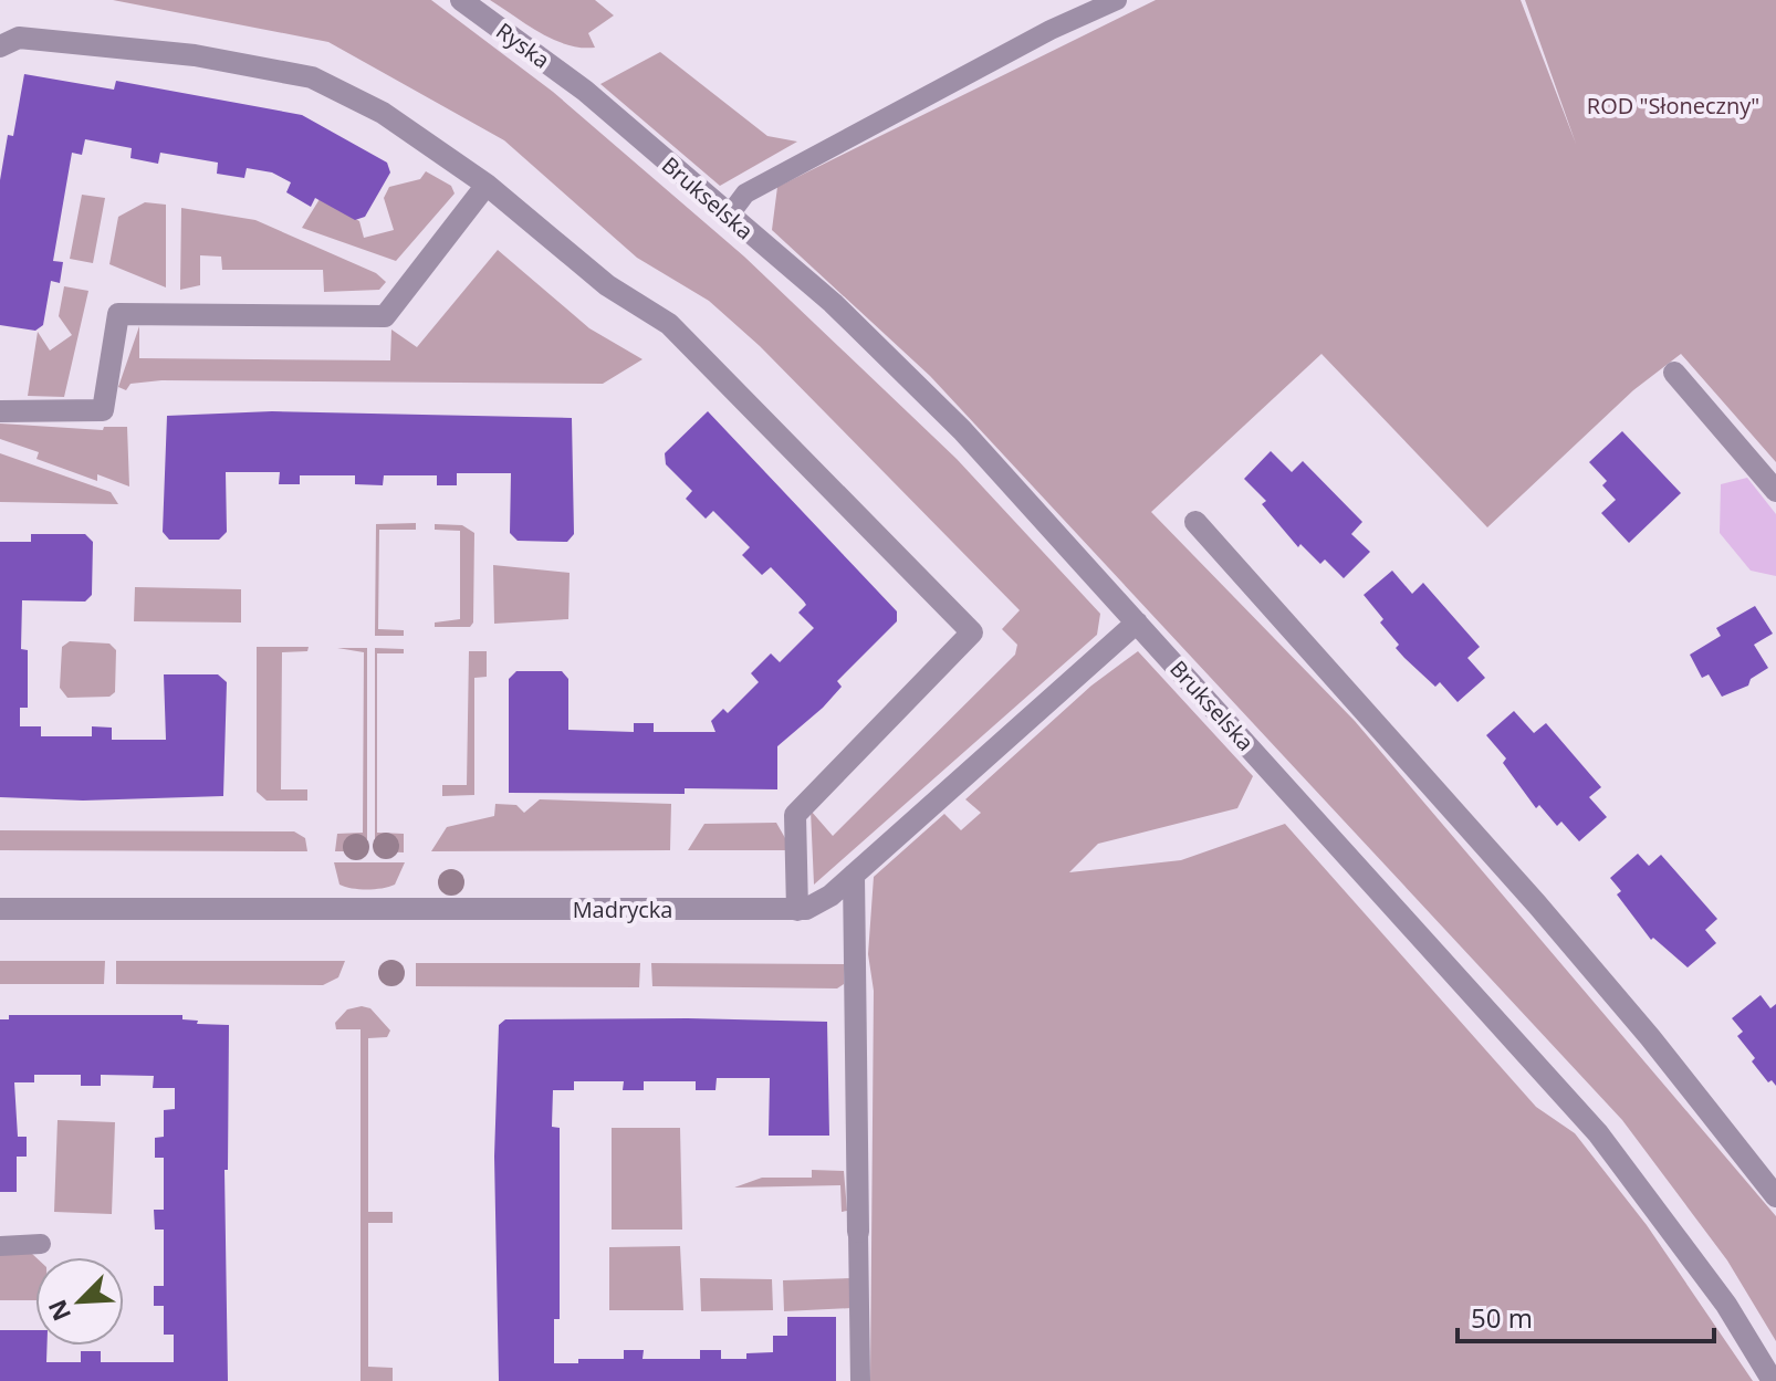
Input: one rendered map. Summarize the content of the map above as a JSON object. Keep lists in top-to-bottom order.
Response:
{
  "streets": {
    "street": ["Ryska", "Brukselska", "Madrycka"]
  },
  "crossings": [
    ["Ryska", "Brukselska"],
    ["Brukselska", "Madrycka"]
  ],
  "parks": ["ROD \"Słoneczny\""],
  "scale_bar": "50 m",
  "north": "bottom left"
}
